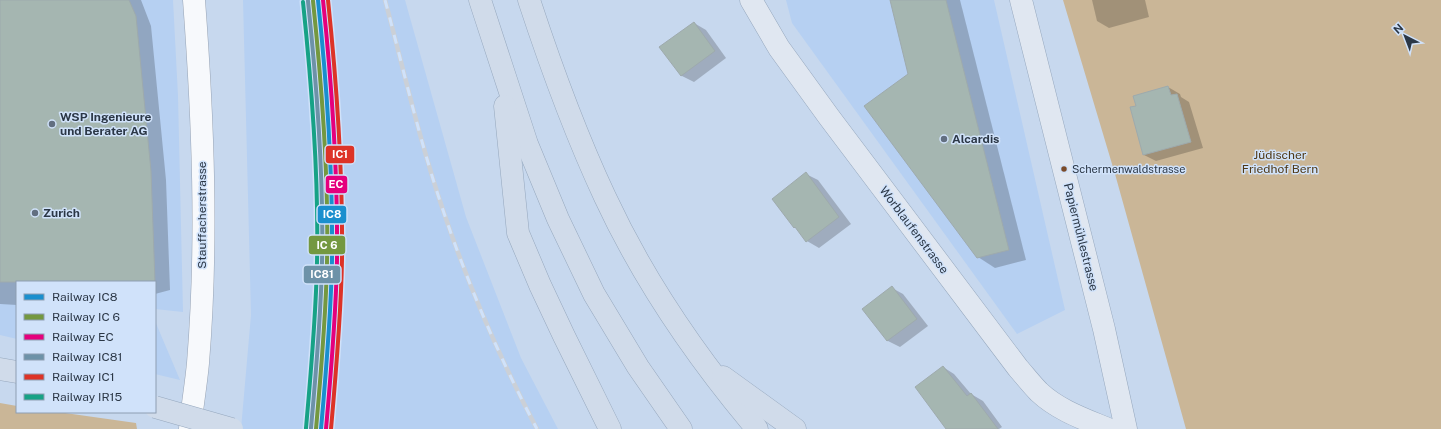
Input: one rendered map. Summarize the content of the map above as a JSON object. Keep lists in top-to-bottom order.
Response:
{
  "streets": {
    "main road": ["Worblaufenstrasse", "Papiermühlestrasse"],
    "street": ["Stauffacherstrasse"]
  },
  "parks": ["Jüdischer Friedhof Bern"],
  "places": [
    "WSP Ingenieure und Berater AG",
    "Alcardis",
    "Schermenwaldstrasse",
    "Zurich"
  ],
  "lines": [
    "rail line IC8",
    "rail line EC",
    "rail line IC1",
    "rail line IC81",
    "rail line IR15"
  ],
  "legend": [
    "Railway IC8",
    "Railway IC 6",
    "Railway EC",
    "Railway IC81",
    "Railway IC1",
    "Railway IR15"
  ],
  "north": "top left"
}
